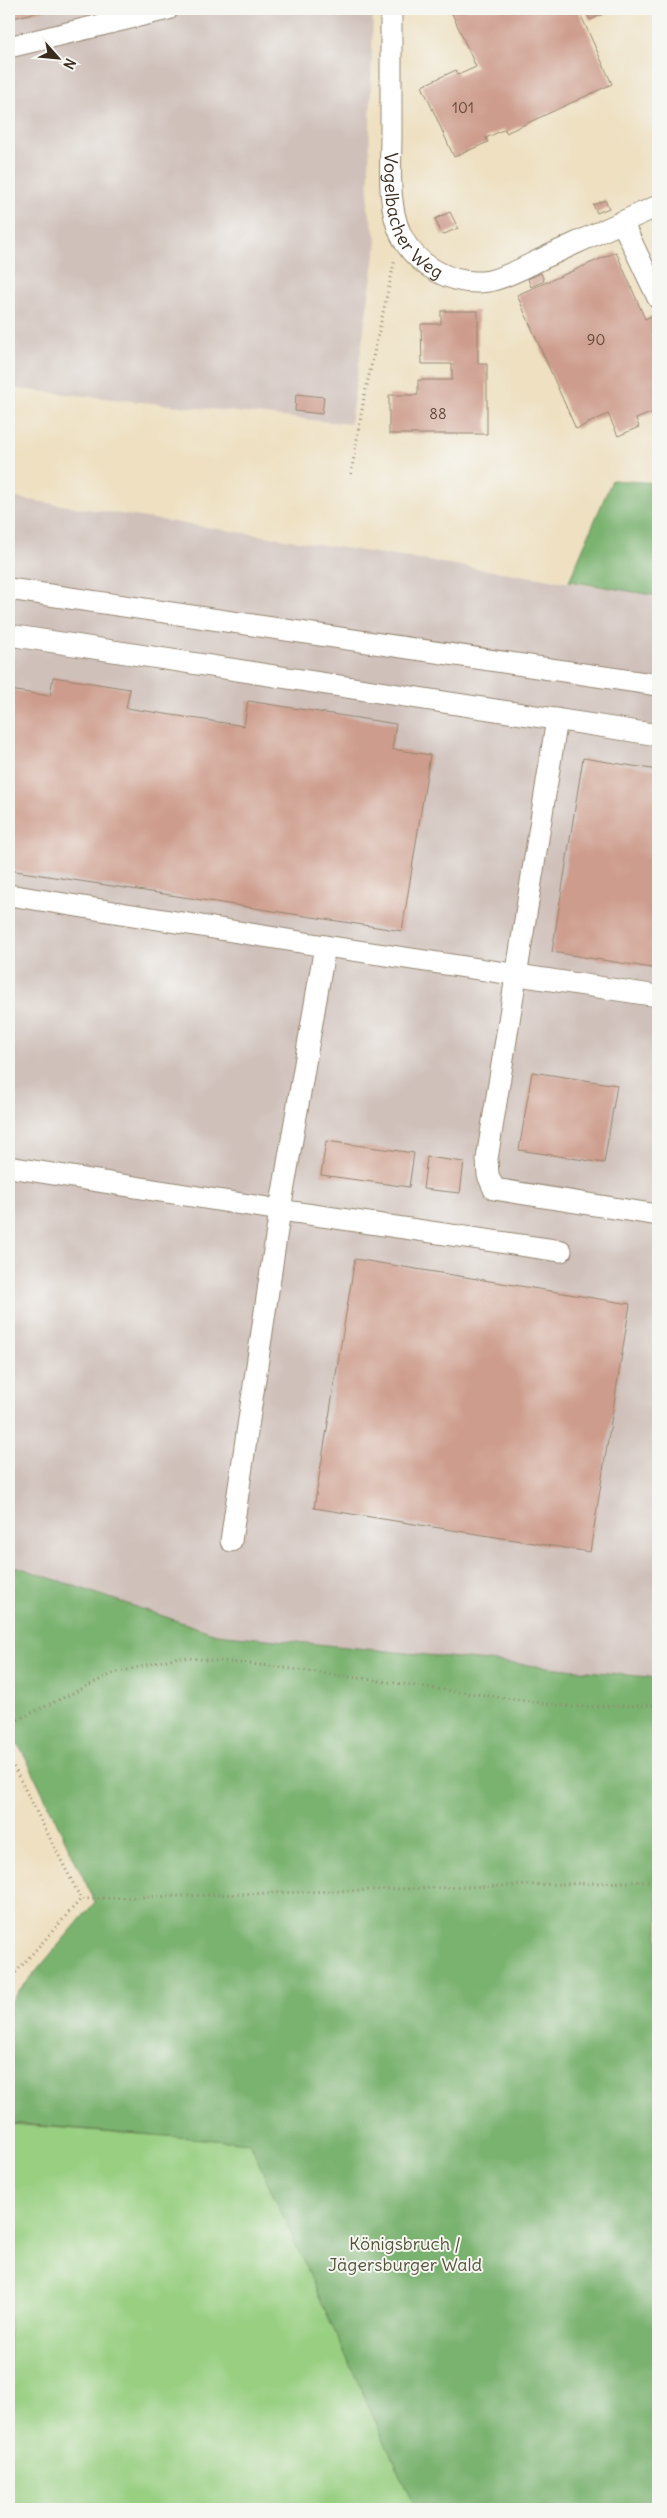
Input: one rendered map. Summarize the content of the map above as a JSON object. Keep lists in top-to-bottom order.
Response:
{
  "streets": {
    "street": ["Vogelbacher Weg"]
  },
  "parks": ["Königsbruch / Jägersburger Wald"],
  "house_numbers": ["101", "90", "88"],
  "north": "bottom right"
}
